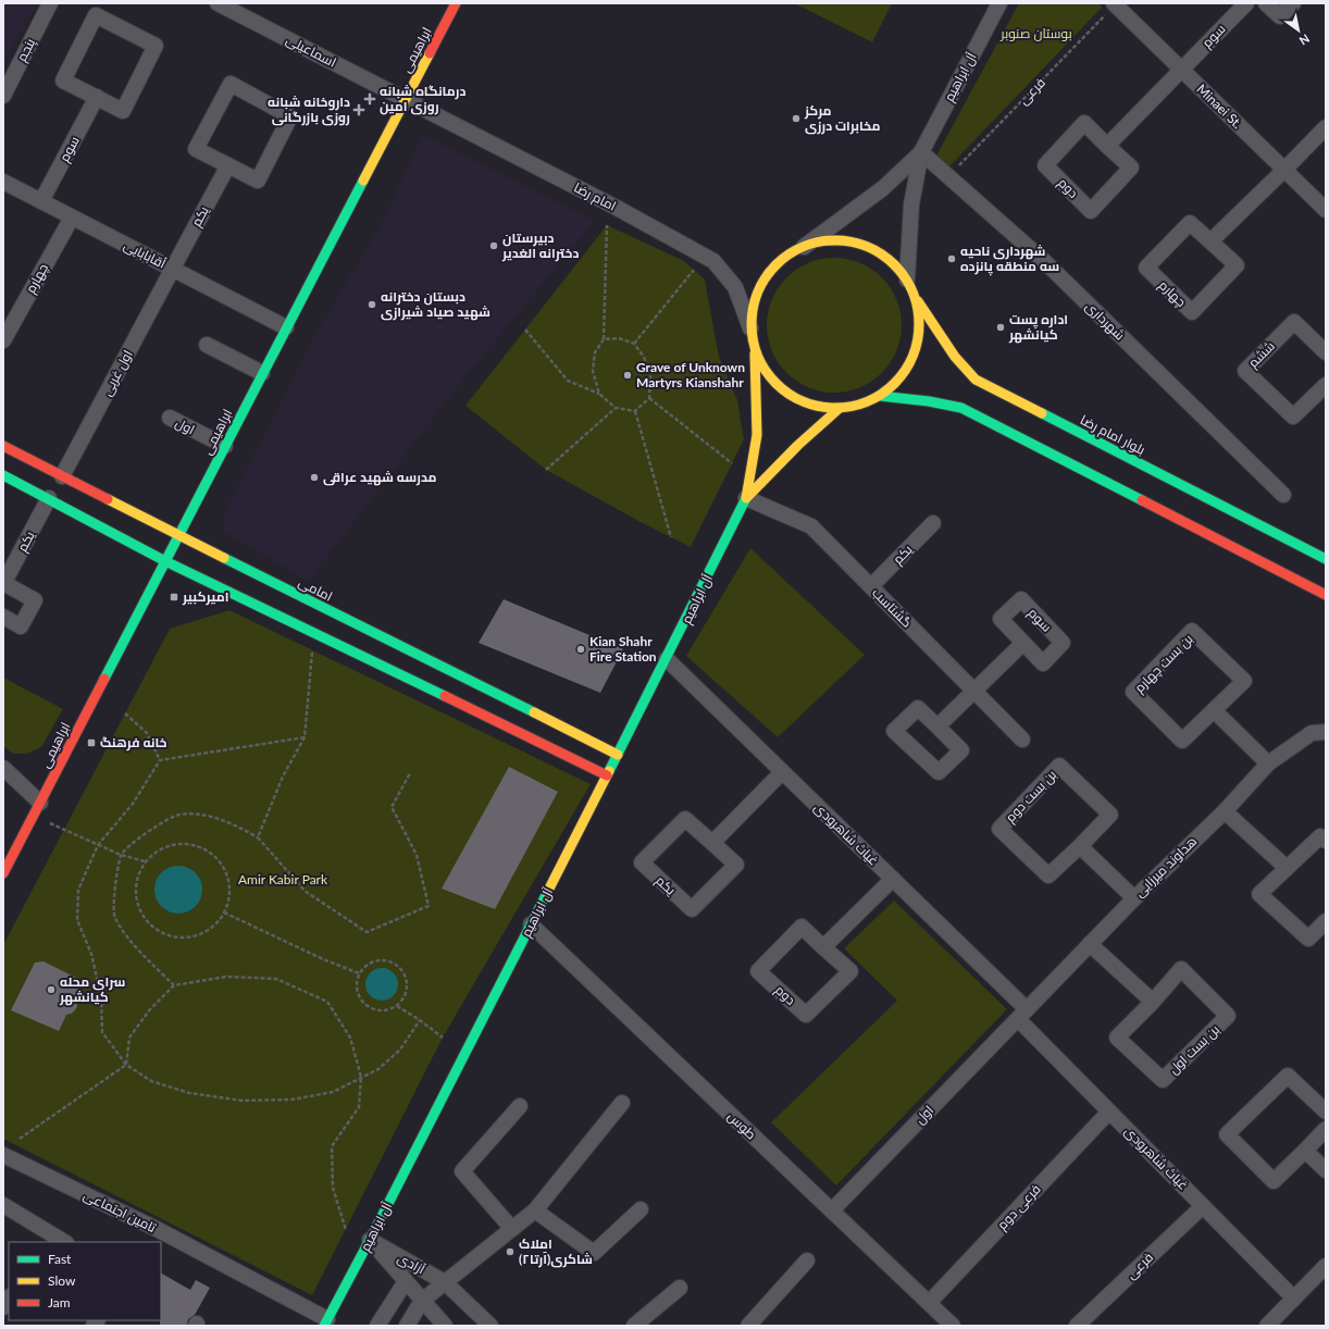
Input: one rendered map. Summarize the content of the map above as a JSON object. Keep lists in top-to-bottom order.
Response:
{
  "streets": {
    "main road": [
      "ابراهیمی",
      "آل ابراهیم",
      "بلوار امام رضا",
      "امامی"
    ],
    "street": [
      "سوم",
      "پنجم",
      "اسماعیلی",
      "فرعی",
      "Minaei St.",
      "دوم",
      "امام رضا",
      "یکم",
      "آقابابایی",
      "چهارم",
      "شهرداری",
      "ششم",
      "اول غربی",
      "اول",
      "گشتاسب",
      "بن بست چهارم",
      "بن بست دوم",
      "غیاث شاهرودی",
      "هداوند میرزایی",
      "بن بست اول",
      "طوس",
      "فرعی دوم",
      "تامین اجتماعی",
      "آزادی"
    ]
  },
  "crossings": [
    ["سوم", "Minaei St."],
    ["سوم", "آقابابایی"],
    ["ابراهیمی", "اسماعیلی"],
    ["ابراهیمی", "امام رضا"],
    ["ابراهیمی", "آقابابایی"],
    ["ابراهیمی", "اول"],
    ["ابراهیمی", "امامی"],
    ["اسماعیلی", "امام رضا"],
    ["آل ابراهیم", "شهرداری"],
    ["آل ابراهیم", "امامی"],
    ["آل ابراهیم", "گشتاسب"],
    ["آل ابراهیم", "غیاث شاهرودی"],
    ["آل ابراهیم", "طوس"],
    ["آل ابراهیم", "تامین اجتماعی"],
    ["آل ابراهیم", "آزادی"],
    ["فرعی", "Minaei St."],
    ["فرعی", "شهرداری"],
    ["فرعی", "غیاث شاهرودی"],
    ["یکم", "آقابابایی"],
    ["یکم", "اول غربی"],
    ["یکم", "گشتاسب"],
    ["آقابابایی", "چهارم"],
    ["آقابابایی", "اول غربی"],
    ["اول غربی", "امامی"],
    ["اول", "غیاث شاهرودی"],
    ["اول", "هداوند میرزایی"],
    ["اول", "طوس"],
    ["غیاث شاهرودی", "هداوند میرزایی"],
    ["غیاث شاهرودی", "فرعی دوم"],
    ["طوس", "فرعی دوم"]
  ],
  "parks": ["بوستان صنوبر", "Amir Kabir Park"],
  "places": {
    "health": ["درمانگاه شبانه روزی امین", "داروخانه شبانه روزی بازرگانی"],
    "other": [
      "مرکز مخابرات درزی",
      "دبیرستان دخترانه الغدیر",
      "شهرداری ناحیه سه منطقه پانزده",
      "دبستان دخترانه شهید صیاد شیرازی",
      "اداره پست کیانشهر",
      "Grave of Unknown Martyrs Kianshahr",
      "مدرسه شهید عراقی",
      "Kian Shahr Fire Station",
      "سرای محله کیانشهر",
      "املاک شاکری(آرتا۲)"
    ],
    "transit": ["امیرکبیر", "خانه فرهنگ"]
  },
  "legend": ["Fast", "Slow", "Jam"],
  "north": "bottom right"
}
